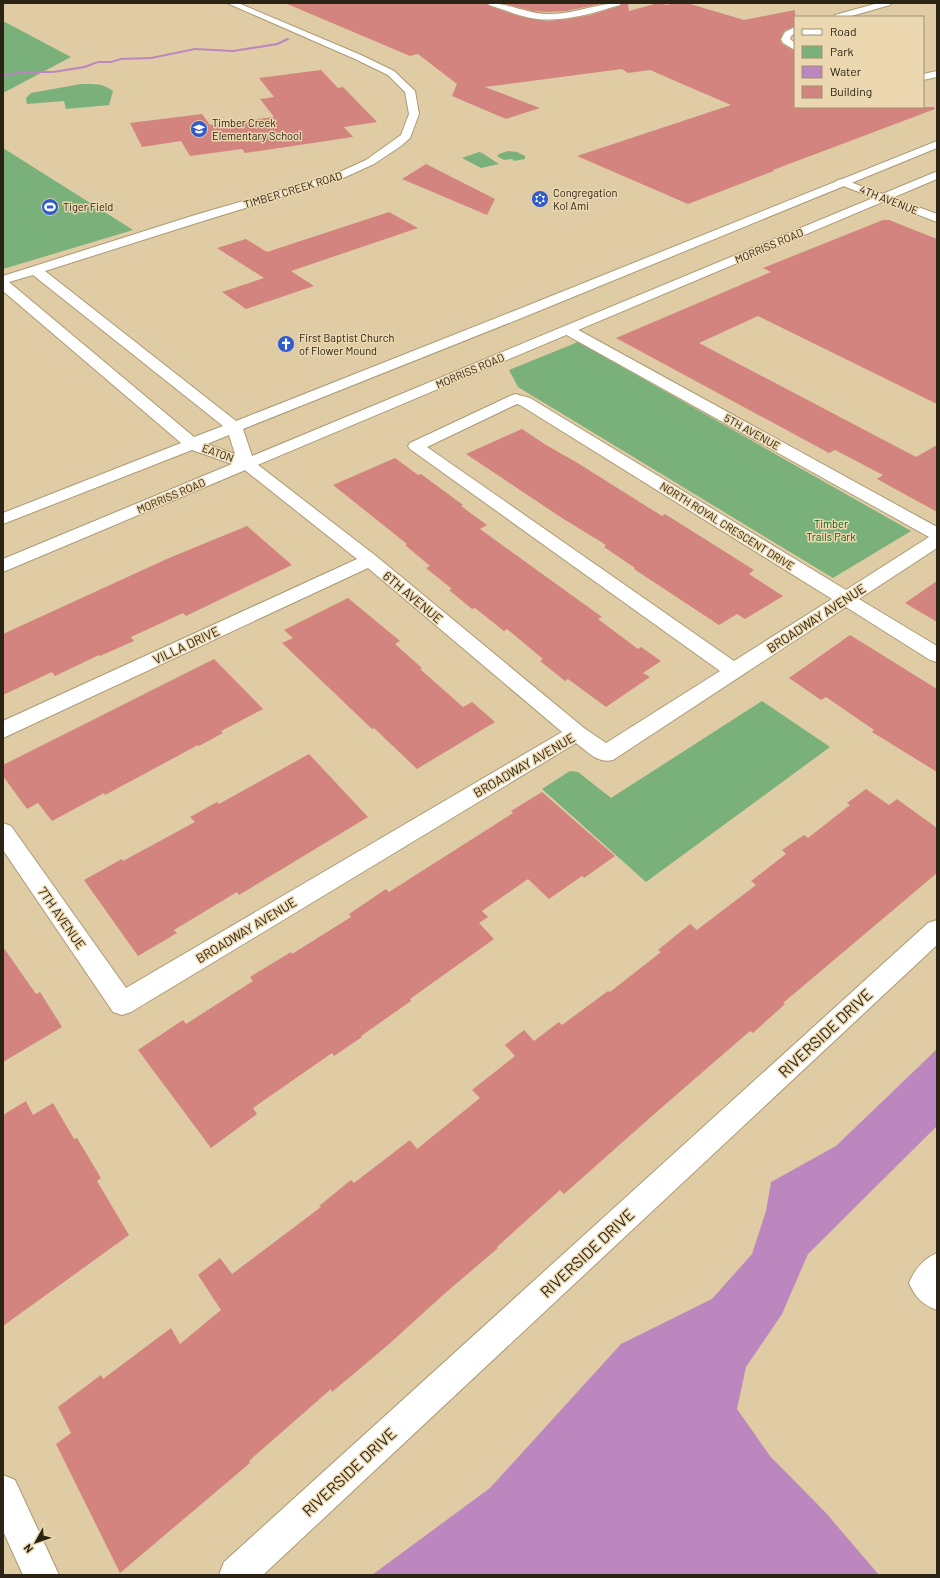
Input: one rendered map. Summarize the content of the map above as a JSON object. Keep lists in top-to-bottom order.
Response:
{
  "streets": {
    "street": [
      "TIMBER CREEK ROAD",
      "4TH AVENUE",
      "MORRISS ROAD",
      "5TH AVENUE",
      "EATON",
      "NORTH ROYAL CRESCENT DRIVE",
      "6TH AVENUE",
      "BROADWAY AVENUE",
      "VILLA DRIVE",
      "7TH AVENUE",
      "RIVERSIDE DRIVE"
    ]
  },
  "crossings": [
    ["4TH AVENUE", "MORRISS ROAD"],
    ["MORRISS ROAD", "5TH AVENUE"],
    ["MORRISS ROAD", "EATON"],
    ["MORRISS ROAD", "6TH AVENUE"],
    ["EATON", "6TH AVENUE"],
    ["NORTH ROYAL CRESCENT DRIVE", "BROADWAY AVENUE"],
    ["6TH AVENUE", "BROADWAY AVENUE"],
    ["6TH AVENUE", "VILLA DRIVE"],
    ["BROADWAY AVENUE", "7TH AVENUE"]
  ],
  "parks": ["Timber Trails Park"],
  "places": {
    "school or university": ["Timber Creek Elementary School"],
    "synagogue": ["Congregation Kol Ami"],
    "sports": ["Tiger Field"],
    "church": ["First Baptist Church of Flower Mound"]
  },
  "legend": [
    "Road",
    "Park",
    "Water",
    "Building"
  ],
  "north": "bottom left"
}
